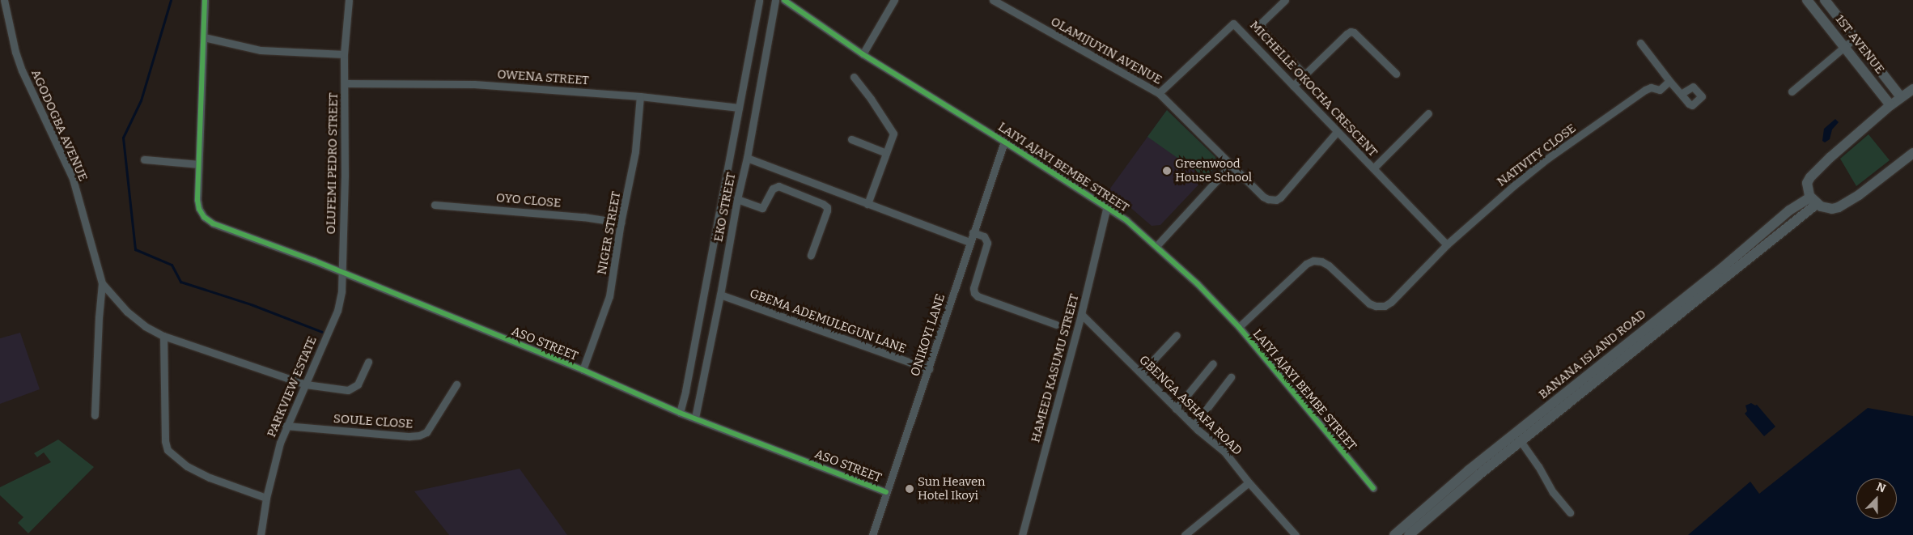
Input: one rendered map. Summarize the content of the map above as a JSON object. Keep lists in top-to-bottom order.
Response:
{
  "streets": {
    "street": [
      "1ST AVENUE",
      "OLAMIJUYIN AVENUE",
      "OWENA STREET",
      "MICHELLE OKOCHA CRESCENT",
      "AGODOGBA AVENUE",
      "NATIVITY CLOSE",
      "OLUFEMI PEDRO STREET",
      "LAIYI AJAYI BEMBE STREET",
      "OYO CLOSE",
      "EKO STREET",
      "NIGER STREET",
      "GBEMA ADEMULEGUN LANE",
      "ONIKOYI LANE",
      "ASO STREET",
      "BANANA ISLAND ROAD",
      "HAMEED KASUMU STREET",
      "PARKVIEW ESTATE",
      "GBENGA ASHAFA ROAD",
      "SOULE CLOSE"
    ]
  },
  "crossings": [
    ["OLAMIJUYIN AVENUE", "MICHELLE OKOCHA CRESCENT"],
    ["OWENA STREET", "OLUFEMI PEDRO STREET"],
    ["OWENA STREET", "EKO STREET"],
    ["OWENA STREET", "NIGER STREET"],
    ["MICHELLE OKOCHA CRESCENT", "NATIVITY CLOSE"],
    ["NATIVITY CLOSE", "LAIYI AJAYI BEMBE STREET"],
    ["OLUFEMI PEDRO STREET", "ASO STREET"],
    ["OLUFEMI PEDRO STREET", "PARKVIEW ESTATE"],
    ["LAIYI AJAYI BEMBE STREET", "ONIKOYI LANE"],
    ["LAIYI AJAYI BEMBE STREET", "HAMEED KASUMU STREET"],
    ["OYO CLOSE", "NIGER STREET"],
    ["EKO STREET", "GBEMA ADEMULEGUN LANE"],
    ["EKO STREET", "ASO STREET"],
    ["NIGER STREET", "ASO STREET"],
    ["GBEMA ADEMULEGUN LANE", "ONIKOYI LANE"],
    ["ONIKOYI LANE", "ASO STREET"],
    ["ASO STREET", "PARKVIEW ESTATE"],
    ["HAMEED KASUMU STREET", "GBENGA ASHAFA ROAD"],
    ["PARKVIEW ESTATE", "SOULE CLOSE"]
  ],
  "places": ["Greenwood House School", "Sun Heaven Hotel Ikoyi"],
  "north": "top"
}
